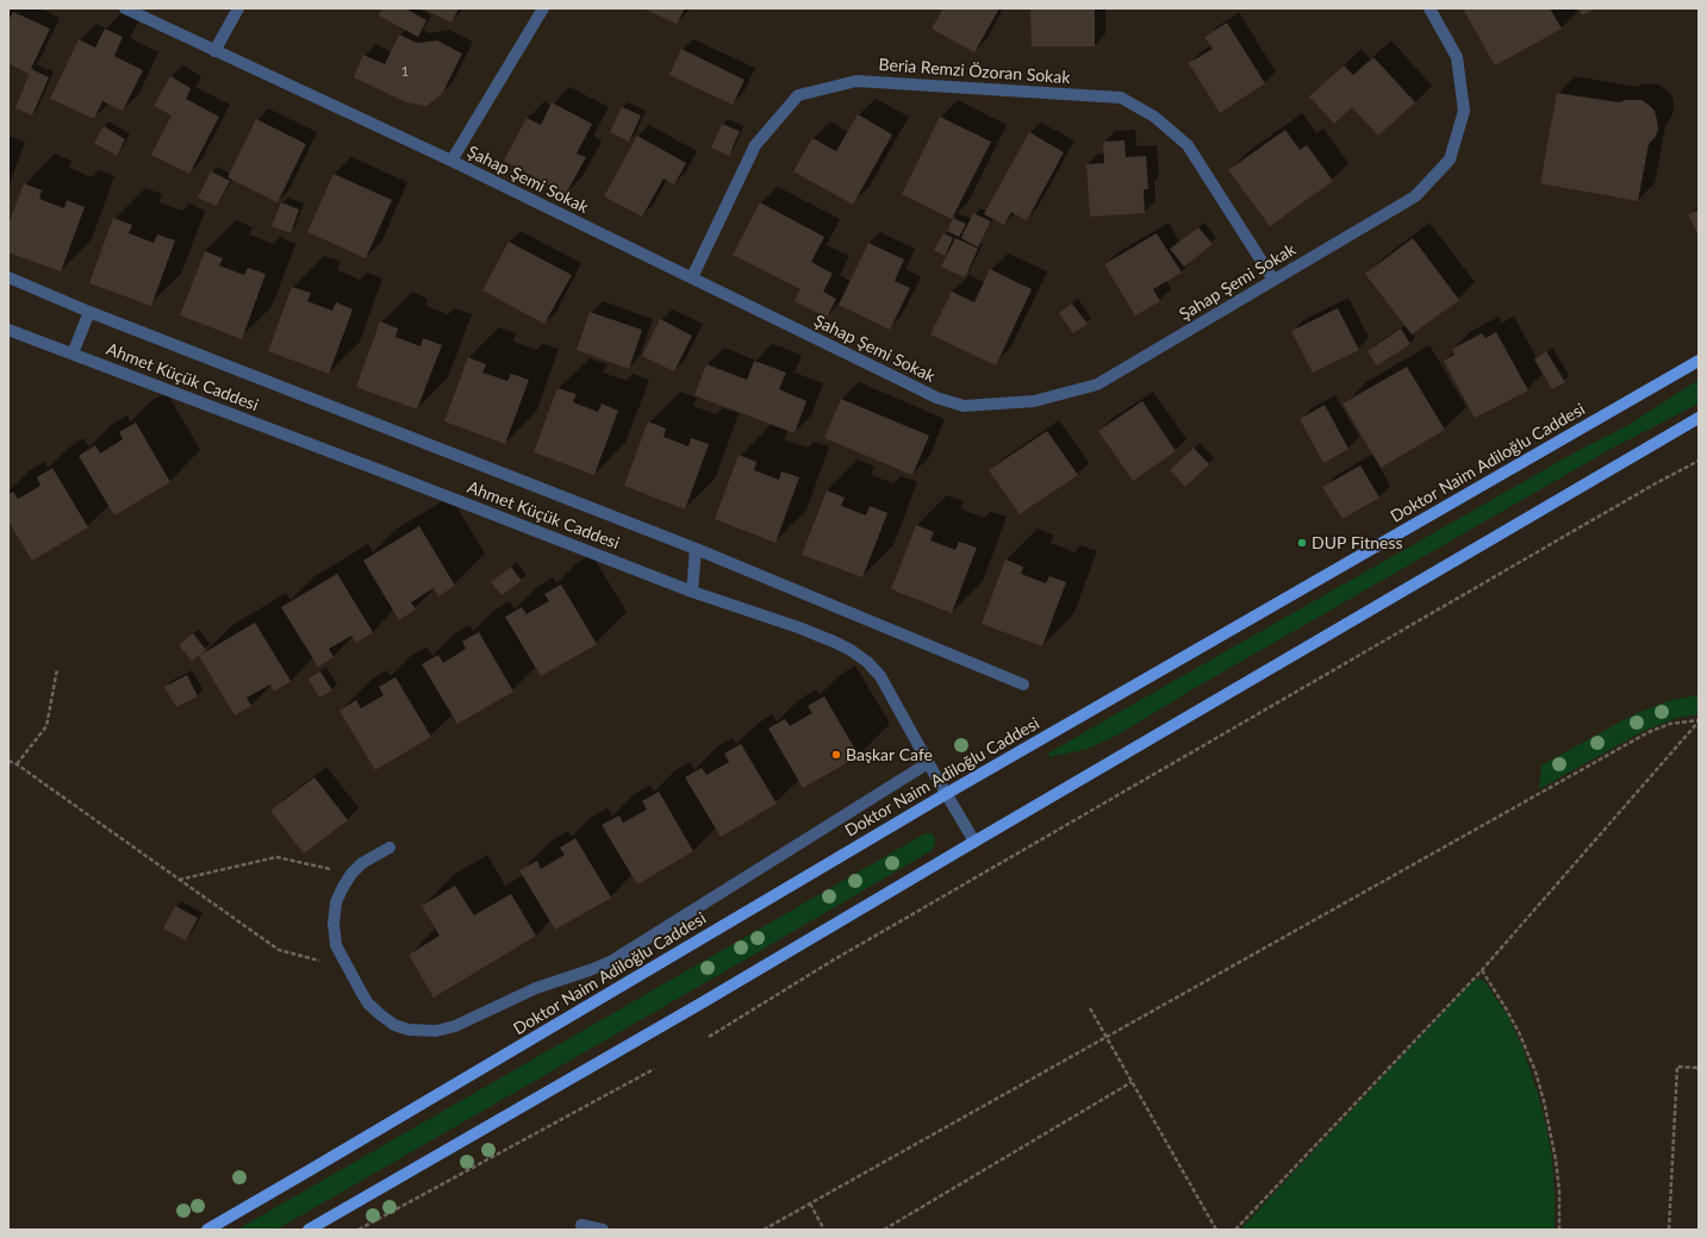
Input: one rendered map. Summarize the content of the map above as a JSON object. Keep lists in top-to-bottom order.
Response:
{
  "streets": {
    "main road": ["Doktor Naim Adiloğlu Caddesi"],
    "street": ["Beria Remzi Özoran Sokak", "Şahap Şemi Sokak", "Ahmet Küçük Caddesi"]
  },
  "crossings": [
    ["Beria Remzi Özoran Sokak", "Şahap Şemi Sokak"],
    ["Ahmet Küçük Caddesi", "Doktor Naim Adiloğlu Caddesi"]
  ],
  "places": ["DUP Fitness", "Başkar Cafe"],
  "house_numbers": ["1"]
}
